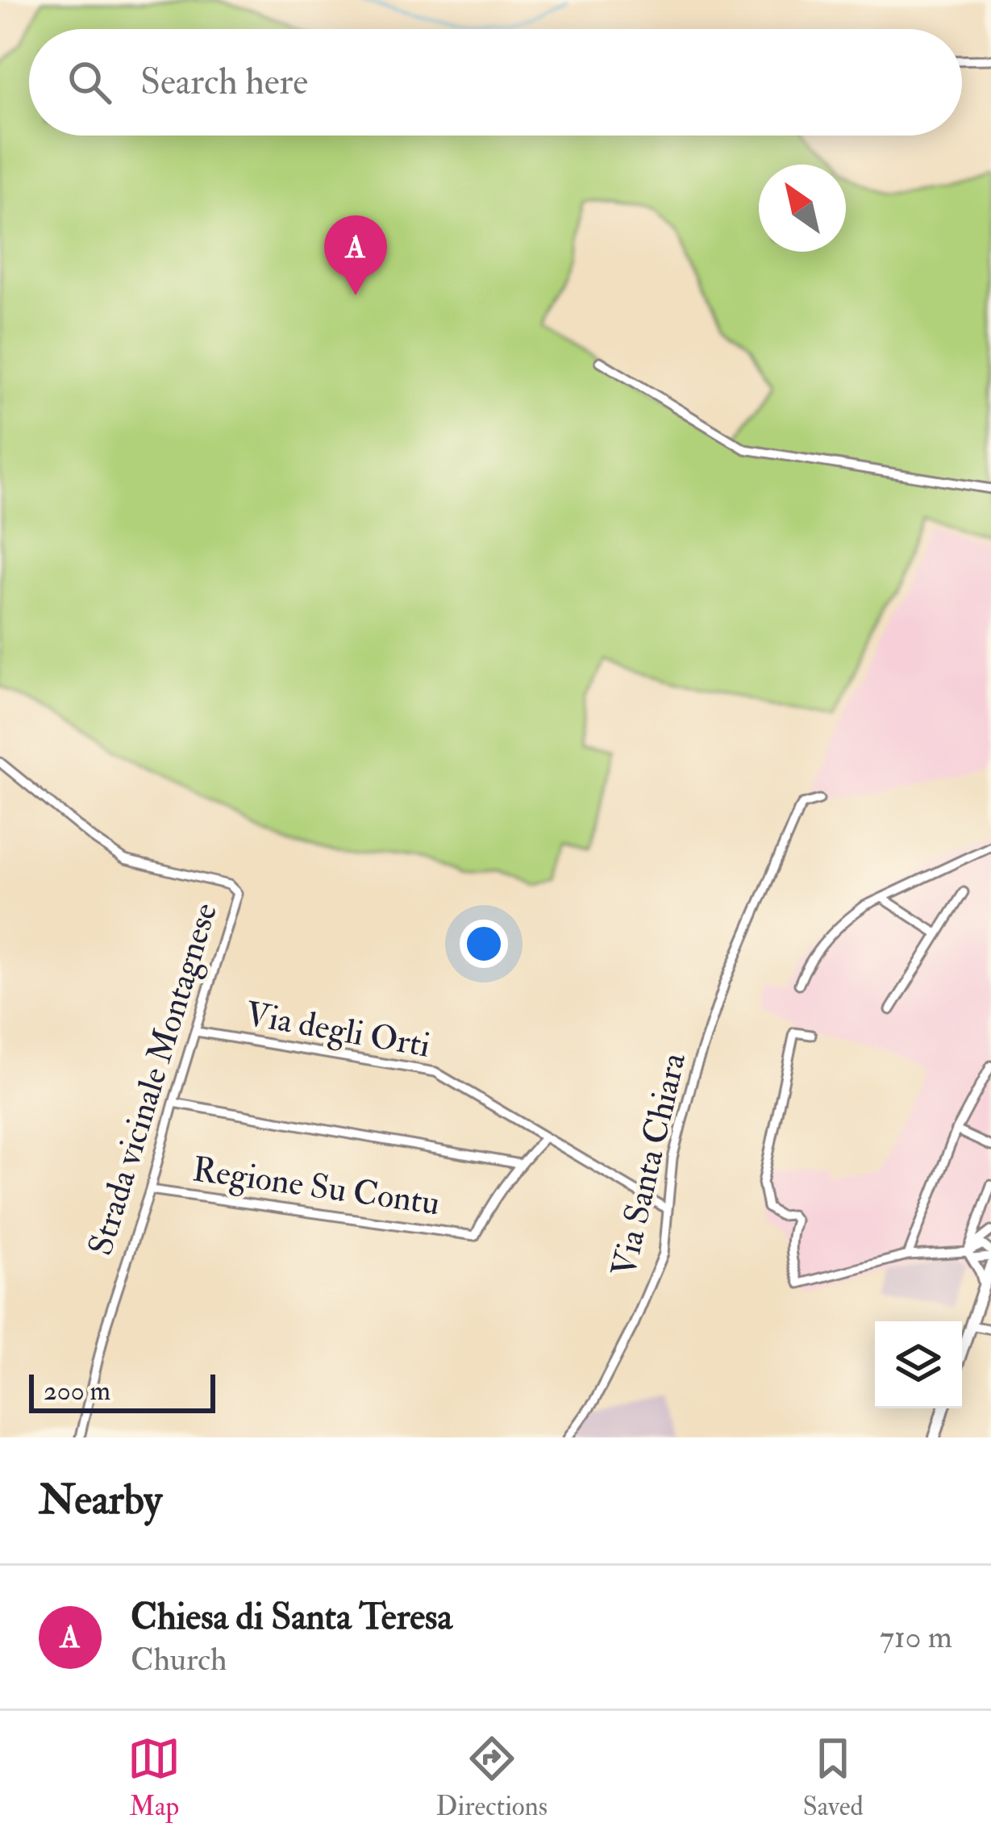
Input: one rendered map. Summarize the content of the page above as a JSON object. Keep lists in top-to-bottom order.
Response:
{
  "streets": {
    "street": [
      "Via degli Orti",
      "Strada vicinale Montagnese",
      "Via Santa Chiara",
      "Regione Su Contu"
    ]
  },
  "crossings": [
    ["Via degli Orti", "Strada vicinale Montagnese"],
    ["Via degli Orti", "Via Santa Chiara"],
    ["Strada vicinale Montagnese", "Regione Su Contu"]
  ],
  "scale_bar": "200 m",
  "north": "top left",
  "page": {
    "search": "Search here",
    "pins": "A",
    "scale": "200 m",
    "heading": "Nearby",
    "list": [
      {
        "mark": "A",
        "name": "Chiesa di Santa Teresa",
        "note": "Church",
        "value": "710 m"
      }
    ],
    "nav": ["Map", "Directions", "Saved"]
  }
}
